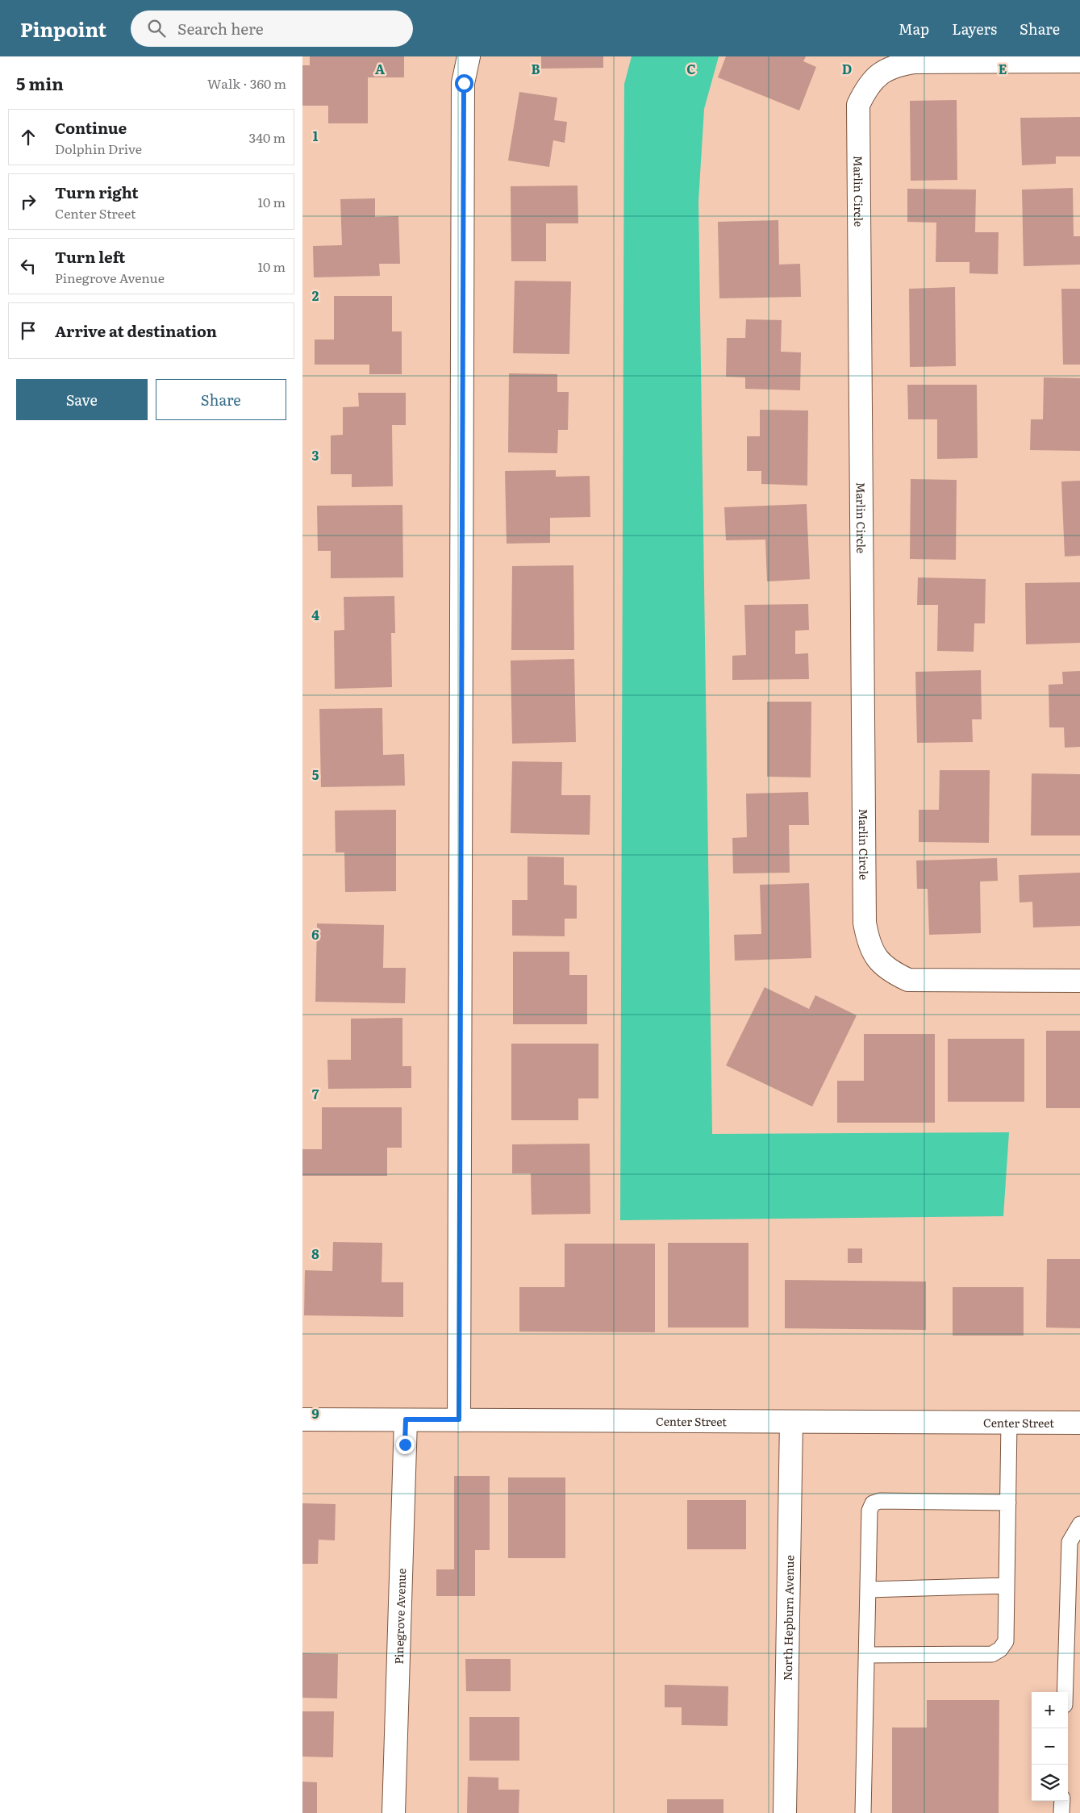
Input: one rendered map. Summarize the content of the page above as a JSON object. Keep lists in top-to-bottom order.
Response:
{
  "streets": {
    "street": [
      "Marlin Circle",
      "Center Street",
      "Pinegrove Avenue",
      "North Hepburn Avenue"
    ]
  },
  "crossings": [
    ["Center Street", "Pinegrove Avenue"],
    ["Center Street", "North Hepburn Avenue"]
  ],
  "page": {
    "header": "Pinpoint",
    "search": "Search here",
    "nav": ["Map", "Layers", "Share"],
    "heading": ["5 min", "Walk · 360 m"],
    "list": [
      ["Continue", "Dolphin Drive", "340 m"],
      ["Turn right", "Center Street", "10 m"],
      ["Turn left", "Pinegrove Avenue", "10 m"],
      "Arrive at destination"
    ],
    "buttons": ["Save", "Share"],
    "map_buttons": ["+", "−"]
  },
  "grid": {
    "columns": [
      "A",
      "B",
      "C",
      "D",
      "E"
    ],
    "rows": [
      "1",
      "2",
      "3",
      "4",
      "5",
      "6",
      "7",
      "8",
      "9"
    ]
  }
}
